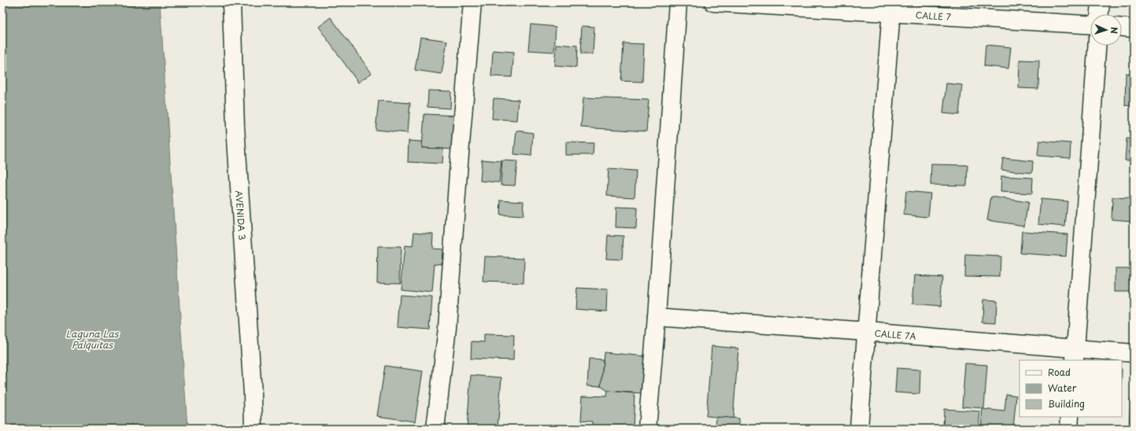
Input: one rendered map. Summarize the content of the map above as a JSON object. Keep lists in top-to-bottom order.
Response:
{
  "streets": {
    "street": ["CALLE 7", "AVENIDA 3", "CALLE 7A"]
  },
  "water": ["Laguna Las Palquitas"],
  "legend": ["Road", "Water", "Building"],
  "north": "right"
}
